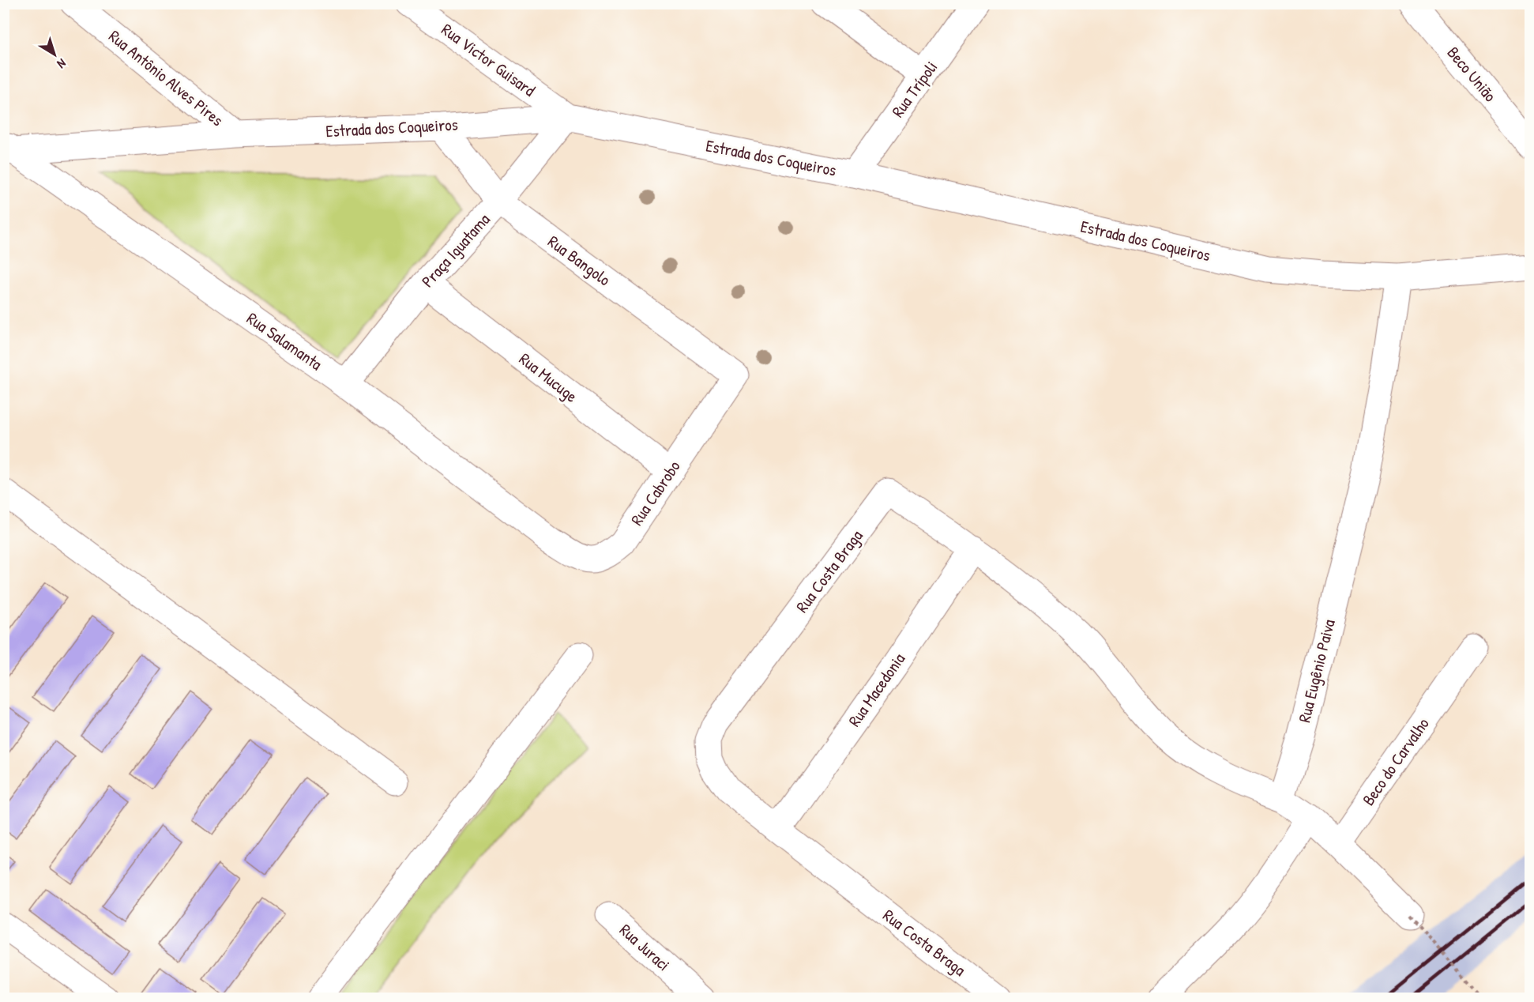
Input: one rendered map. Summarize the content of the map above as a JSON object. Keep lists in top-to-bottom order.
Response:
{
  "streets": {
    "street": [
      "Rua Victor Guisard",
      "Beco União",
      "Rua Antônio Alves Pires",
      "Rua Trípoli",
      "Estrada dos Coqueiros",
      "Praça Iguatama",
      "Rua Bangolo",
      "Rua Salamanta",
      "Rua Mucuge",
      "Rua Cabrobo",
      "Rua Costa Braga",
      "Rua Eugênio Paiva",
      "Rua Macedonia",
      "Beco do Carvalho",
      "Rua Juraci"
    ]
  },
  "crossings": [
    ["Rua Victor Guisard", "Estrada dos Coqueiros"],
    ["Rua Victor Guisard", "Praça Iguatama"],
    ["Rua Antônio Alves Pires", "Estrada dos Coqueiros"],
    ["Rua Trípoli", "Estrada dos Coqueiros"],
    ["Estrada dos Coqueiros", "Praça Iguatama"],
    ["Estrada dos Coqueiros", "Rua Bangolo"],
    ["Estrada dos Coqueiros", "Rua Salamanta"],
    ["Estrada dos Coqueiros", "Rua Eugênio Paiva"],
    ["Praça Iguatama", "Rua Bangolo"],
    ["Praça Iguatama", "Rua Salamanta"],
    ["Praça Iguatama", "Rua Mucuge"],
    ["Rua Bangolo", "Rua Cabrobo"],
    ["Rua Salamanta", "Rua Cabrobo"],
    ["Rua Mucuge", "Rua Cabrobo"],
    ["Rua Costa Braga", "Rua Eugênio Paiva"],
    ["Rua Costa Braga", "Rua Macedonia"]
  ],
  "north": "bottom right"
}
